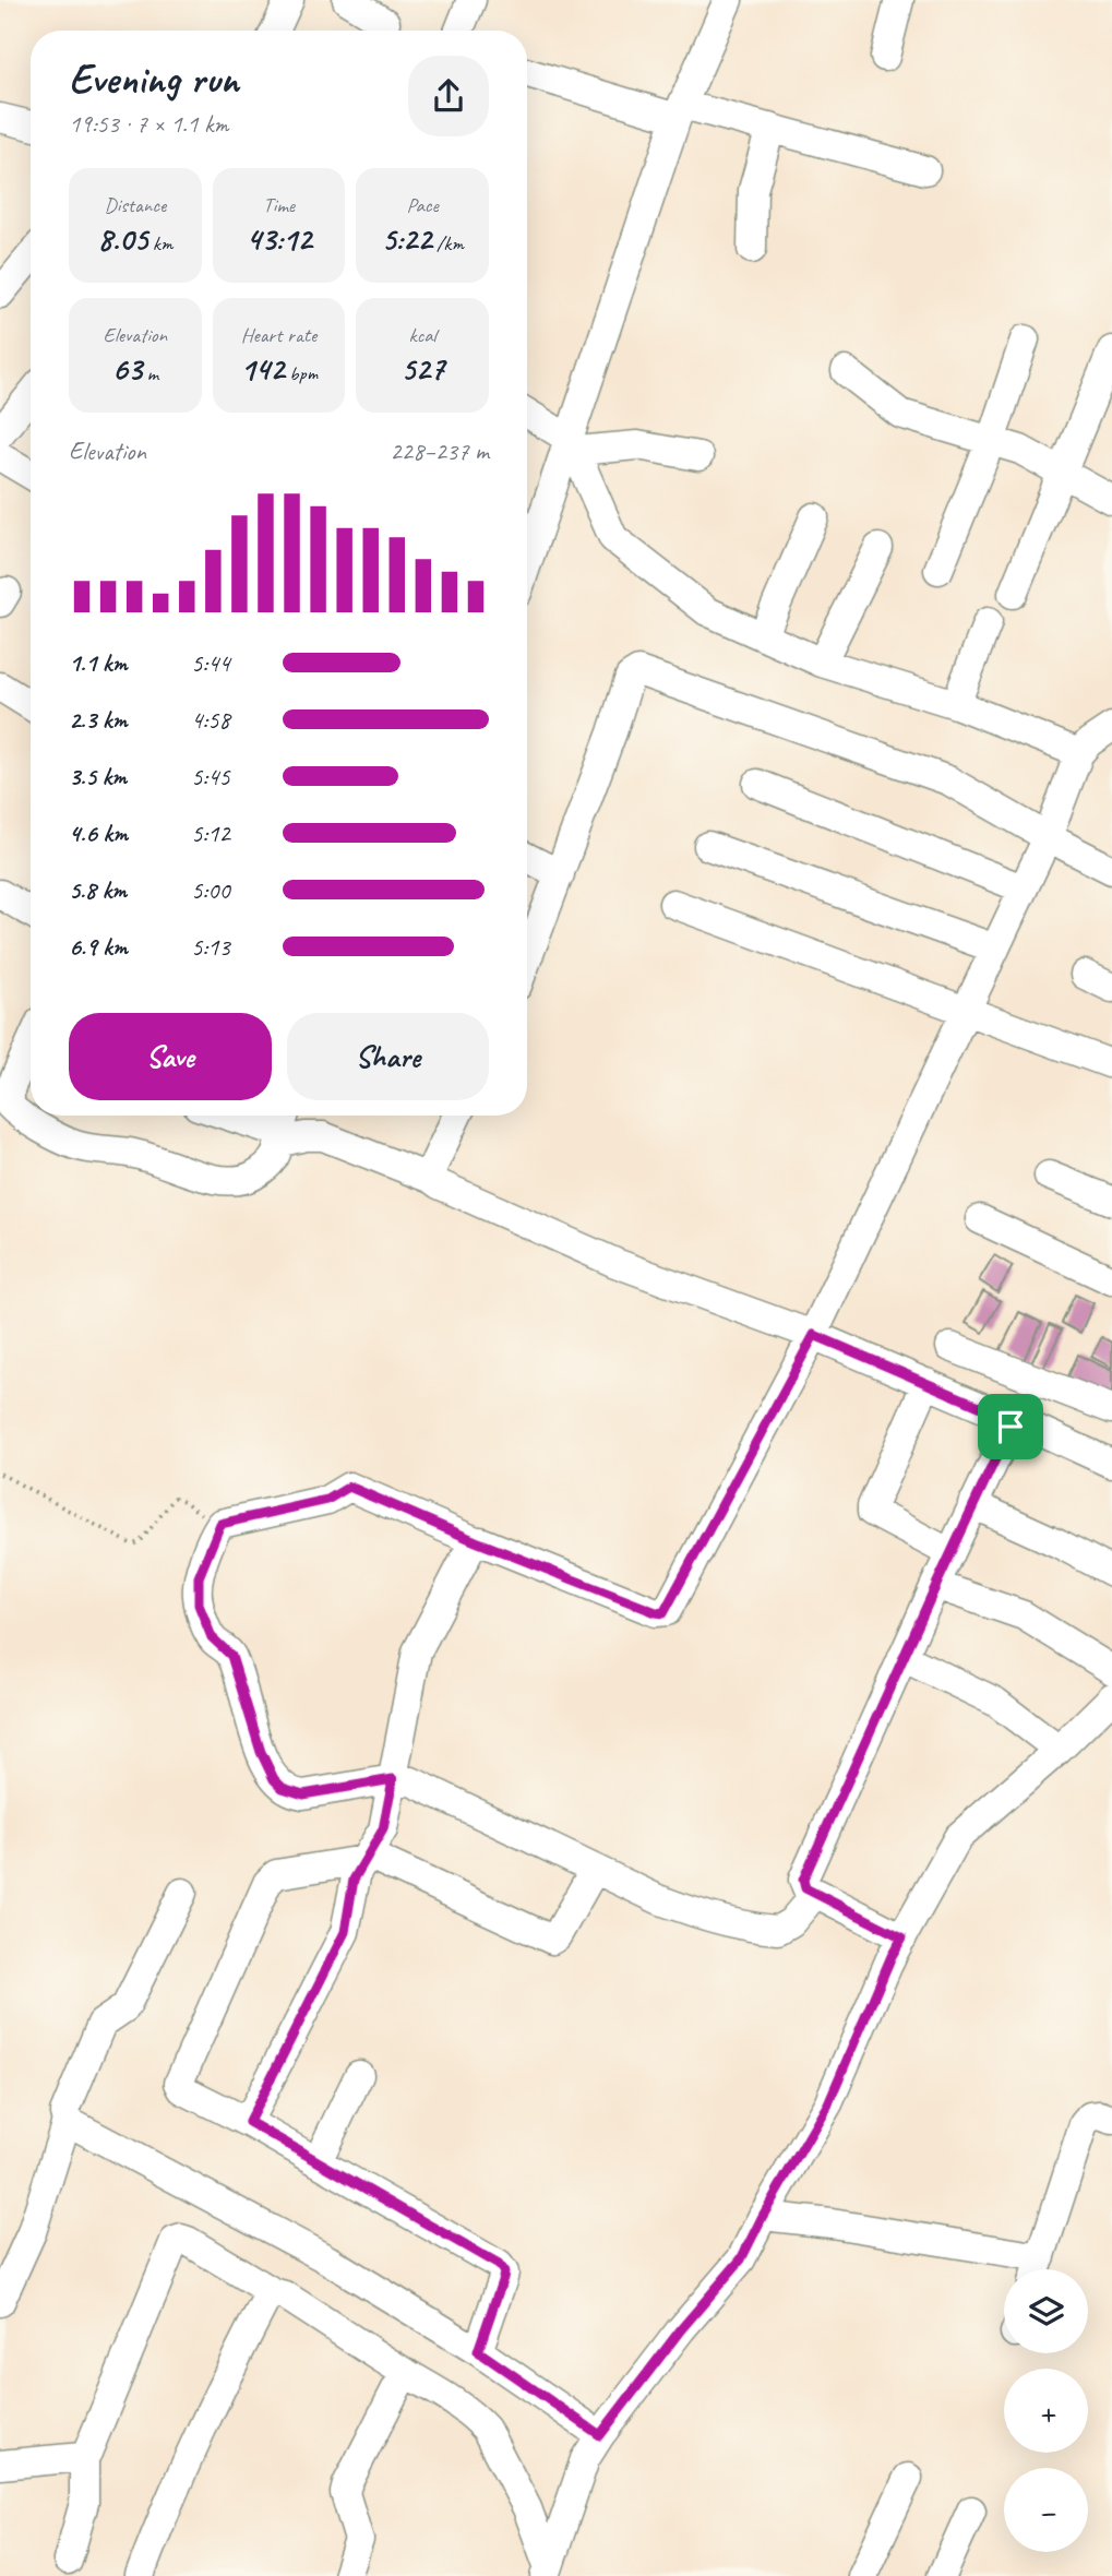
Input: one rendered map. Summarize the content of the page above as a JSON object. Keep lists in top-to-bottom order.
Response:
{
  "page": {
    "heading": ["Evening run", "19:53 · 7 × 1.1 km"],
    "stats": [
      ["Distance", "8.05 km"],
      ["Time", "43:12"],
      ["Pace", "5:22 /km"],
      ["Elevation", "63 m"],
      ["Heart rate", "142 bpm"],
      ["kcal", "527"]
    ],
    "chart": ["Elevation", "228–237 m"],
    "list": [
      {
        "name": "1.1 km",
        "note": "5:44"
      },
      {
        "name": "2.3 km",
        "note": "4:58"
      },
      {
        "name": "3.5 km",
        "note": "5:45"
      },
      {
        "name": "4.6 km",
        "note": "5:12"
      },
      {
        "name": "5.8 km",
        "note": "5:00"
      },
      {
        "name": "6.9 km",
        "note": "5:13"
      }
    ],
    "buttons": ["Save", "Share"],
    "map_buttons": ["+", "−"]
  }
}
